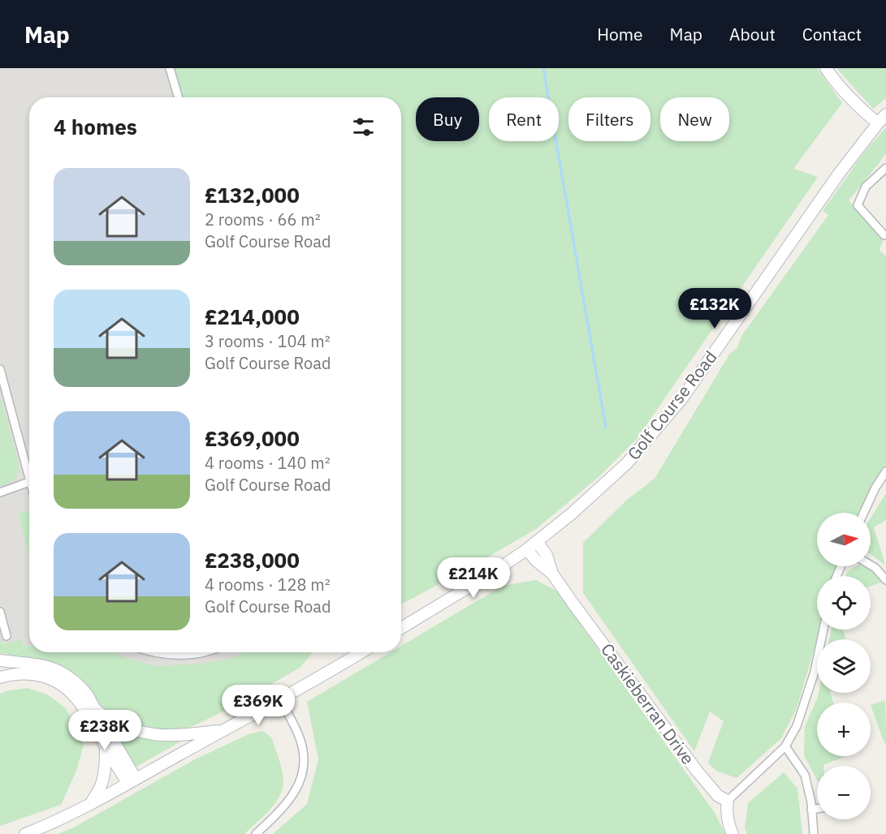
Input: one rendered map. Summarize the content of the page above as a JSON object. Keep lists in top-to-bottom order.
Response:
{
  "streets": {
    "street": ["Golf Course Road", "Caskieberran Drive"]
  },
  "crossings": [
    ["Golf Course Road", "Caskieberran Drive"]
  ],
  "north": "right",
  "page": {
    "header": "Map",
    "nav": [
      "Home",
      "Map",
      "About",
      "Contact"
    ],
    "chip": [
      "Buy",
      "Rent",
      "Filters",
      "New"
    ],
    "heading": "4 homes",
    "list": [
      {
        "name": "£132,000",
        "note": "2 rooms · 66 m² · Golf Course Road"
      },
      {
        "name": "£214,000",
        "note": "3 rooms · 104 m² · Golf Course Road"
      },
      {
        "name": "£369,000",
        "note": "4 rooms · 140 m² · Golf Course Road"
      },
      {
        "name": "£238,000",
        "note": "4 rooms · 128 m² · Golf Course Road"
      }
    ],
    "price": [
      "£132K",
      "£214K",
      "£369K",
      "£238K"
    ],
    "map_buttons": ["+", "−"]
  }
}
